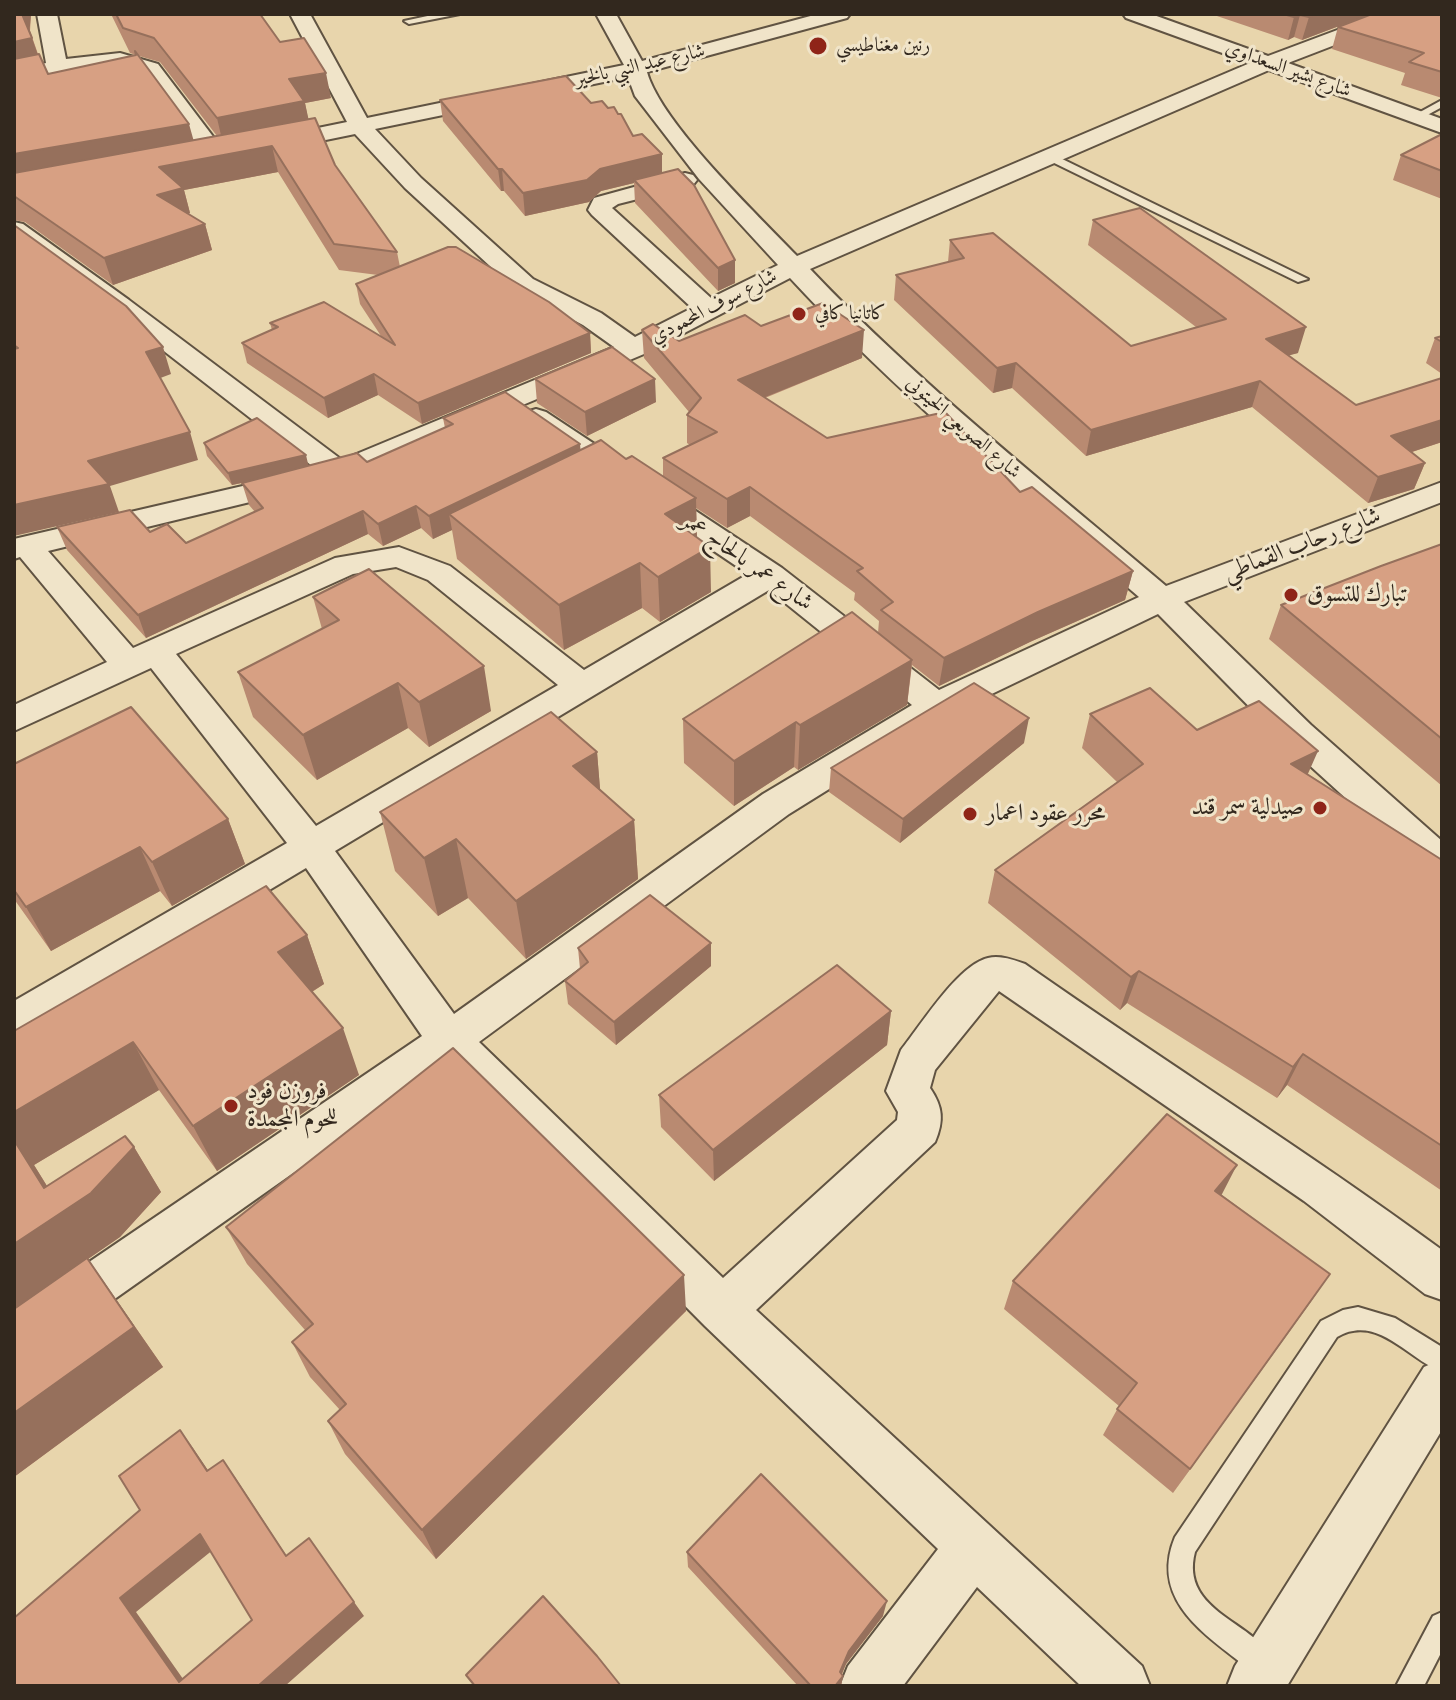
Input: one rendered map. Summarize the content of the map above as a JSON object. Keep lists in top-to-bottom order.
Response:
{
  "streets": {
    "street": [
      "شارع عبد النبي بالخير",
      "شارع بشير السعداوي",
      "شارع سوف المحمودي",
      "شارع الصويعي الخيتوني",
      "شارع رحاب القماطي",
      "شارع عمر بالحاج عمر"
    ]
  },
  "crossings": [
    ["شارع عبد النبي بالخير", "شارع الصويعي الخيتوني"],
    ["شارع بشير السعداوي", "شارع سوف المحمودي"],
    ["شارع سوف المحمودي", "شارع الصويعي الخيتوني"],
    ["شارع سوف المحمودي", "شارع عمر بالحاج عمر"],
    ["شارع الصويعي الخيتوني", "شارع رحاب القماطي"],
    ["شارع رحاب القماطي", "شارع عمر بالحاج عمر"]
  ],
  "places": [
    "رنين مغناطيسي",
    "كاتانيا كافي",
    "تبارك للتسوق",
    "صيدلية سمر قند",
    "محرر عقود اعمار",
    "فروزن فود للحوم المجمدة"
  ]
}
